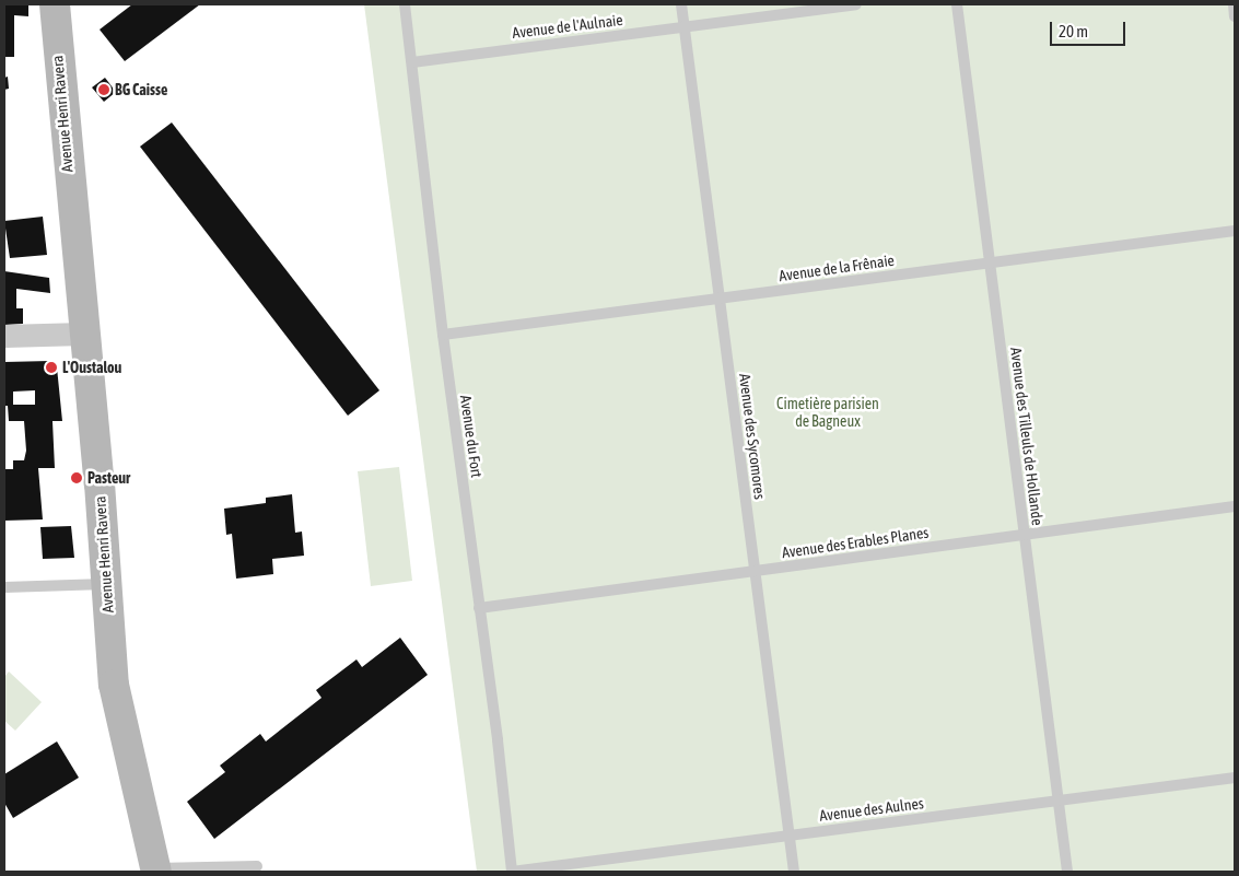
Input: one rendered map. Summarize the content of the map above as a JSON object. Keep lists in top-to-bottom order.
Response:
{
  "streets": {
    "street": ["Avenue Henri Ravera"],
    "lane": [
      "Avenue de l'Aulnaie",
      "Avenue de la Frênaie",
      "Avenue du Fort",
      "Avenue des Sycomores",
      "Avenue des Tilleuls de Hollande",
      "Avenue des Erables Planes",
      "Avenue des Aulnes"
    ]
  },
  "crossings": [
    ["Avenue de l'Aulnaie", "Avenue du Fort"],
    ["Avenue de l'Aulnaie", "Avenue des Sycomores"],
    ["Avenue de la Frênaie", "Avenue du Fort"],
    ["Avenue de la Frênaie", "Avenue des Sycomores"],
    ["Avenue de la Frênaie", "Avenue des Tilleuls de Hollande"],
    ["Avenue du Fort", "Avenue des Erables Planes"],
    ["Avenue du Fort", "Avenue des Aulnes"],
    ["Avenue des Sycomores", "Avenue des Erables Planes"],
    ["Avenue des Sycomores", "Avenue des Aulnes"],
    ["Avenue des Tilleuls de Hollande", "Avenue des Erables Planes"],
    ["Avenue des Tilleuls de Hollande", "Avenue des Aulnes"]
  ],
  "parks": ["Cimetière parisien de Bagneux"],
  "places": ["BG Caisse", "L'Oustalou", "Pasteur"],
  "scale_bar": "20 m"
}
